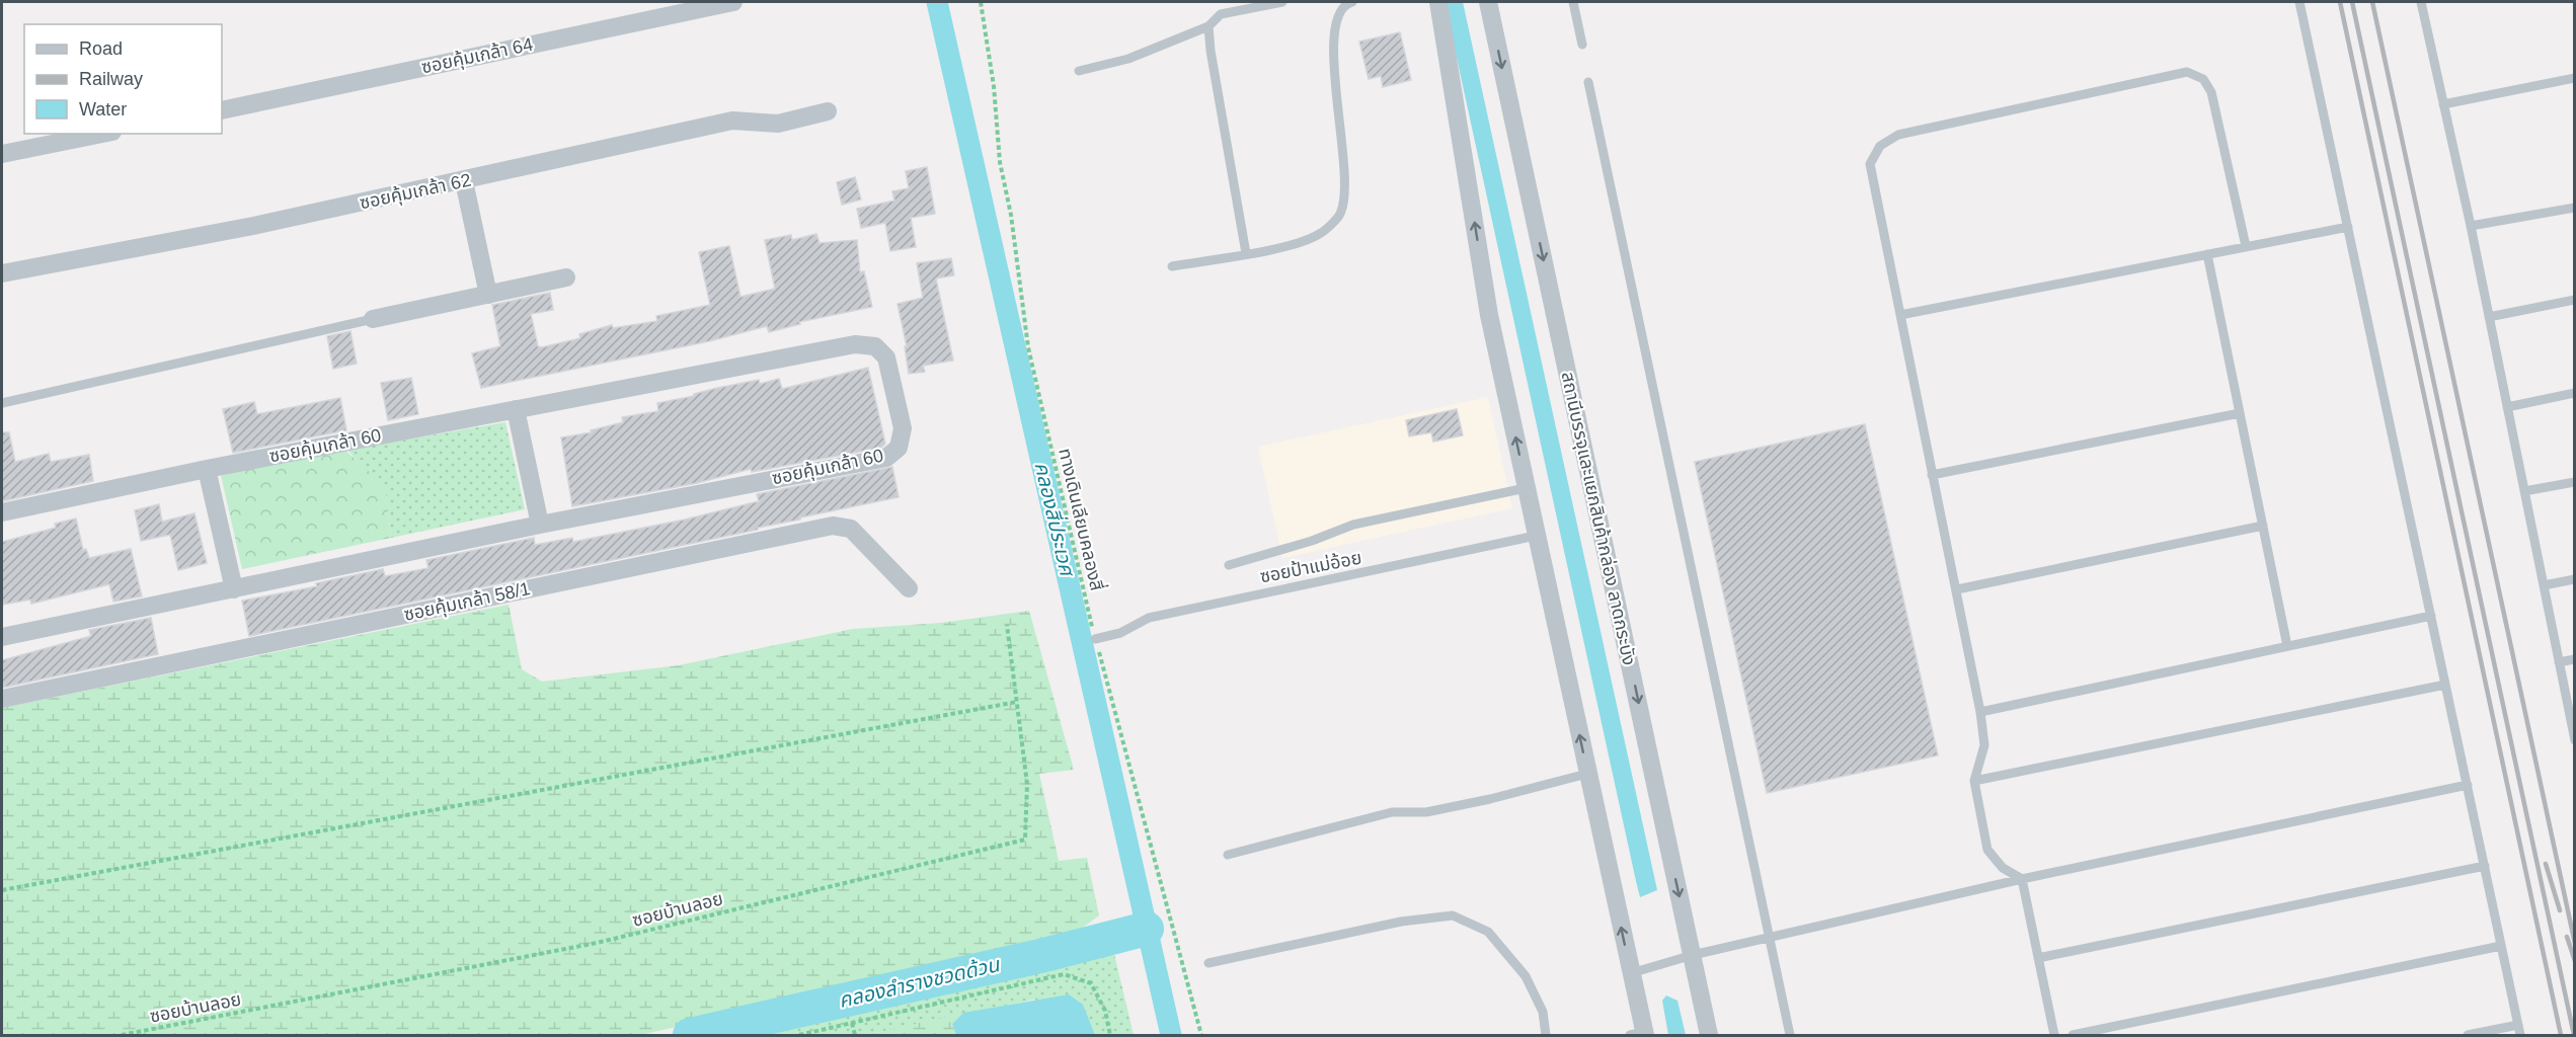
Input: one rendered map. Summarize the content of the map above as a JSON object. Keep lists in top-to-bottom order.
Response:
{
  "streets": {
    "street": [
      "ซอยคุ้มเกล้า 64",
      "ซอยคุ้มเกล้า 62",
      "ซอยคุ้มเกล้า 60",
      "สถานีบรรจุและแยกสินค้ากล่อง ลาดกระบัง",
      "ซอยคุ้มเกล้า 58/1"
    ],
    "lane": ["ซอยป้าแม่อ้อย"],
    "path": ["ทางเดินเลียบคลองสี่", "ซอยบ้านลอย"]
  },
  "crossings": [
    ["ทางเดินเลียบคลองสี่", "ซอยป้าแม่อ้อย"]
  ],
  "water": ["คลองสี่ประเวศ", "คลองลำรางชวดด้วน"],
  "legend": ["Road", "Railway", "Water"]
}
